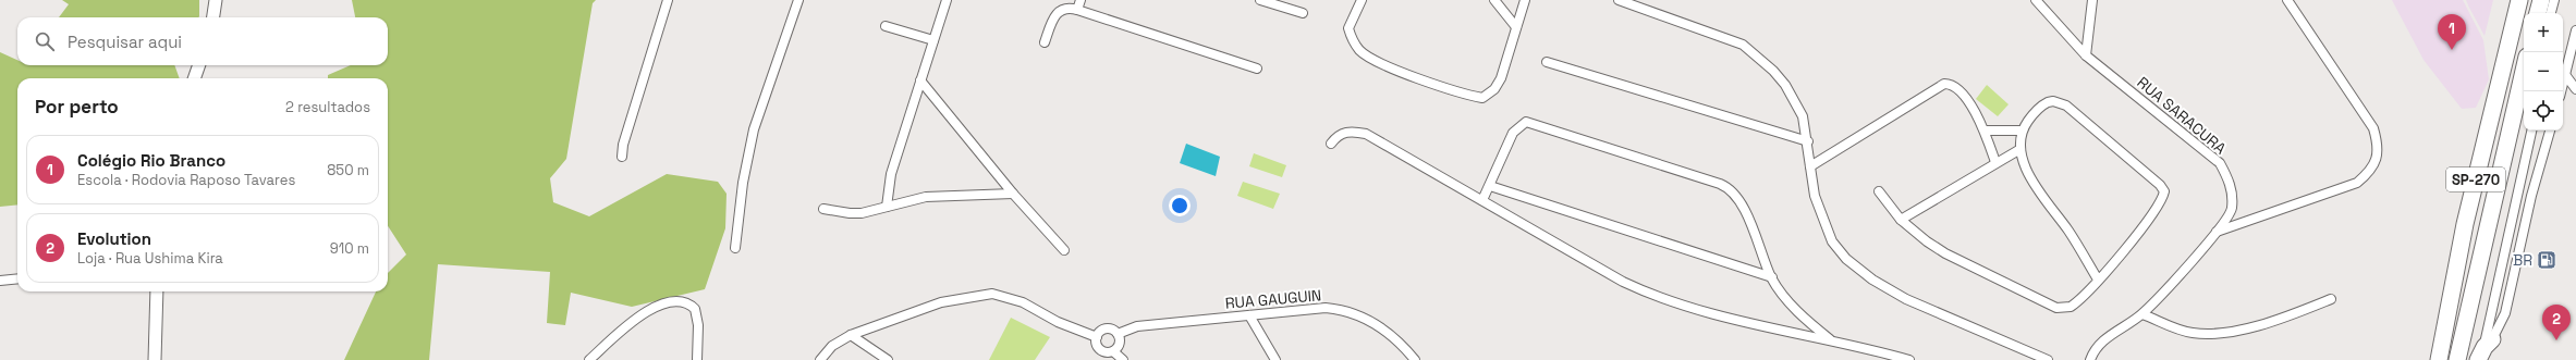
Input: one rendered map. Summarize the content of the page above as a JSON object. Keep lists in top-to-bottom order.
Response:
{
  "streets": {
    "highway": ["SP-270"],
    "street": ["RUA SARACURA", "RUA GAUGUIN"]
  },
  "places": {
    "fuel station": ["BR"]
  },
  "page": {
    "map_buttons": ["+", "−"],
    "pins": ["1", "2"],
    "search": "Pesquisar aqui",
    "heading": ["Por perto", "2 resultados"],
    "list": [
      {
        "mark": "1",
        "name": "Colégio Rio Branco",
        "note": "Escola · Rodovia Raposo Tavares",
        "value": "850 m"
      },
      {
        "mark": "2",
        "name": "Evolution",
        "note": "Loja · Rua Ushima Kira",
        "value": "910 m"
      }
    ]
  }
}
